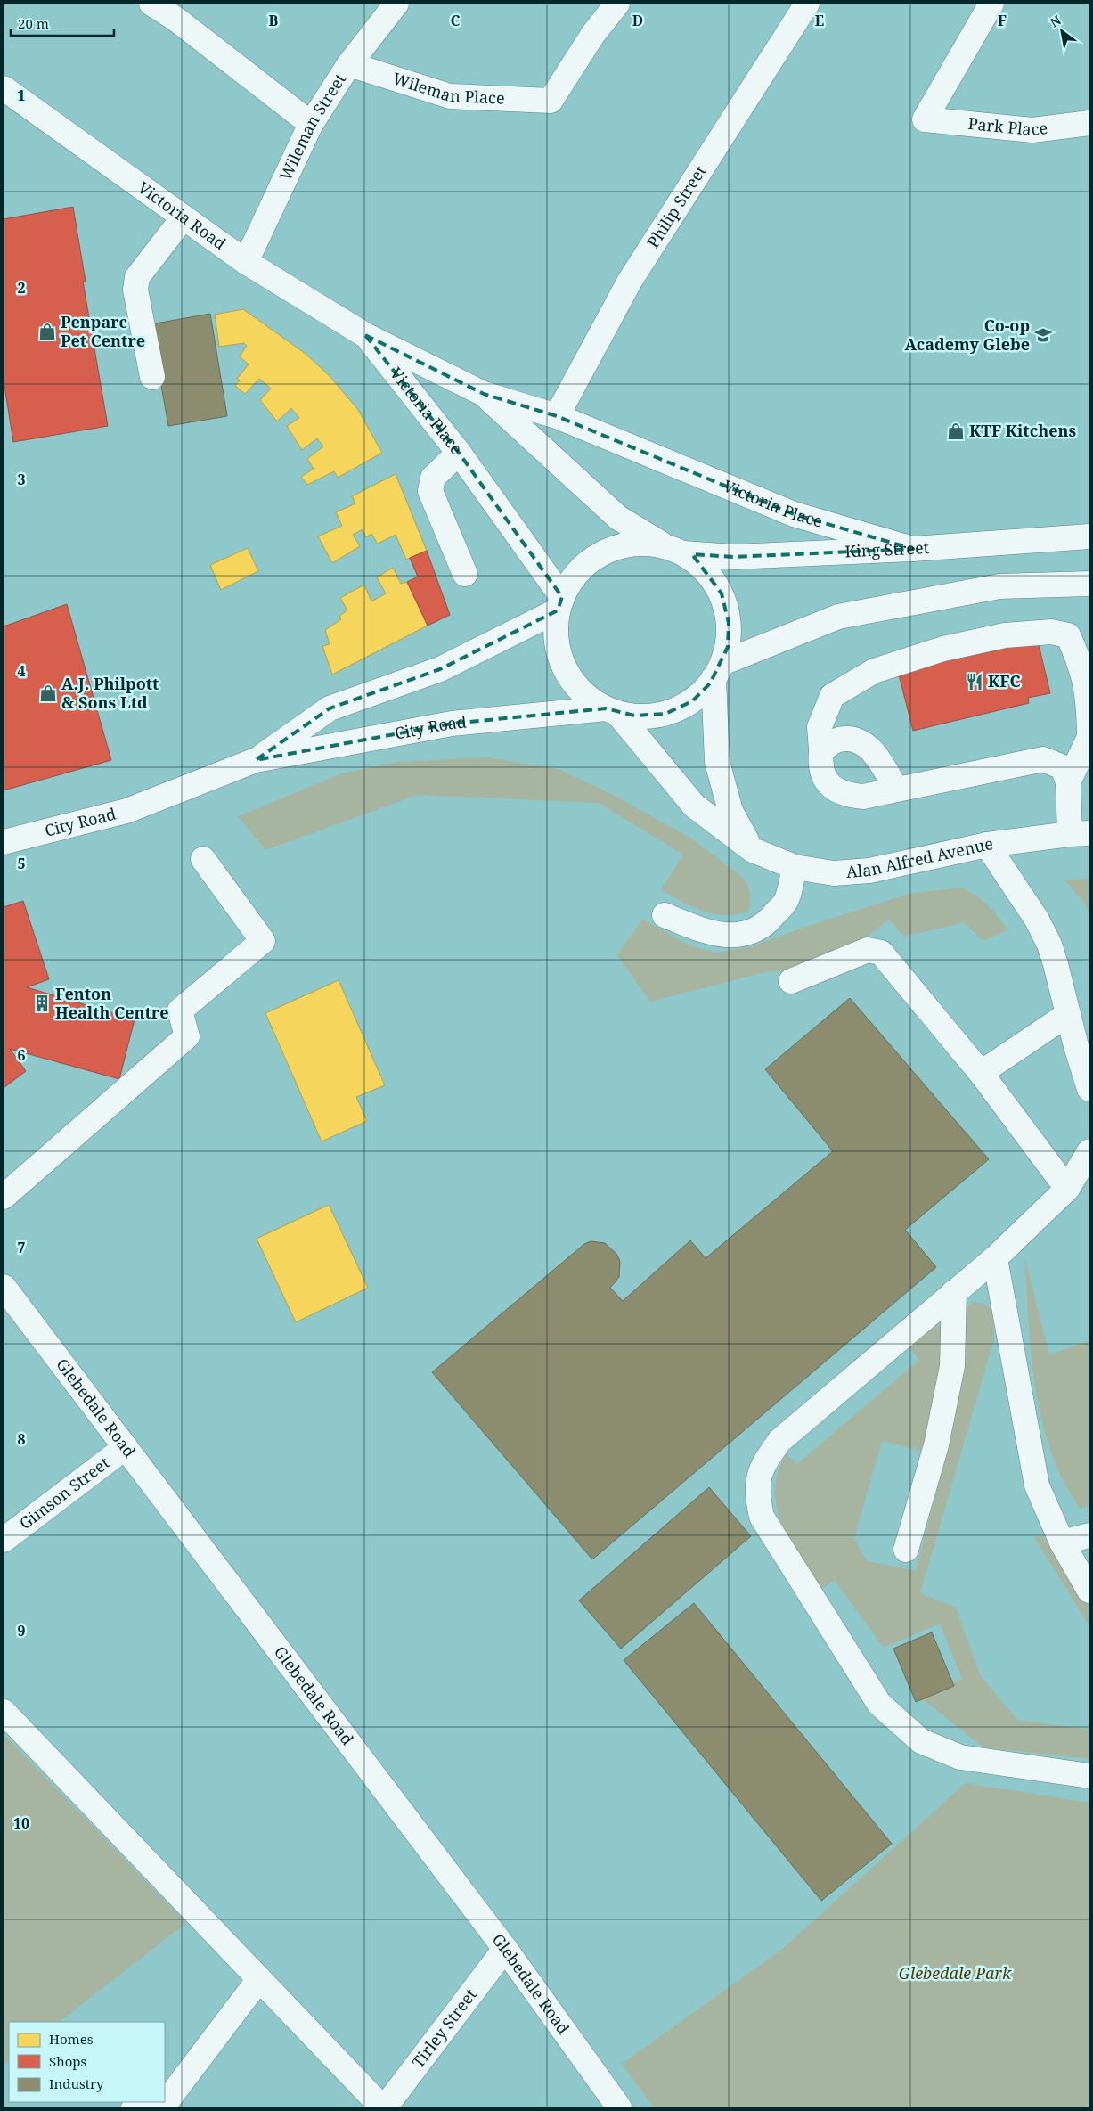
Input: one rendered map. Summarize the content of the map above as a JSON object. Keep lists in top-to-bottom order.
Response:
{
  "streets": {
    "main road": [
      "Wileman Place",
      "Park Place",
      "Wileman Street",
      "Philip Street",
      "Victoria Road",
      "Victoria Place",
      "King Street",
      "City Road",
      "Alan Alfred Avenue",
      "Glebedale Road",
      "Gimson Street",
      "Tirley Street"
    ]
  },
  "crossings": [
    ["Wileman Place", "Wileman Street"],
    ["Wileman Street", "Victoria Road"],
    ["Philip Street", "Victoria Place"],
    ["Victoria Road", "Victoria Place"],
    ["Victoria Place", "King Street"],
    ["Victoria Place", "City Road"],
    ["King Street", "City Road"],
    ["City Road", "Alan Alfred Avenue"],
    ["Glebedale Road", "Gimson Street"],
    ["Glebedale Road", "Tirley Street"]
  ],
  "parks": ["Glebedale Park"],
  "places": {
    "shop": ["Penparc Pet Centre", "KTF Kitchens", "A.J. Philpott & Sons Ltd"],
    "school or university": ["Co-op Academy Glebe"],
    "restaurant": ["KFC"],
    "building": ["Fenton Health Centre"]
  },
  "legend": ["Homes", "Shops", "Industry"],
  "scale_bar": "20 m",
  "north": "top left",
  "grid": {
    "columns": [
      "B",
      "C",
      "D",
      "E",
      "F"
    ],
    "rows": [
      "1",
      "2",
      "3",
      "4",
      "5",
      "6",
      "7",
      "8",
      "9",
      "10"
    ]
  }
}
